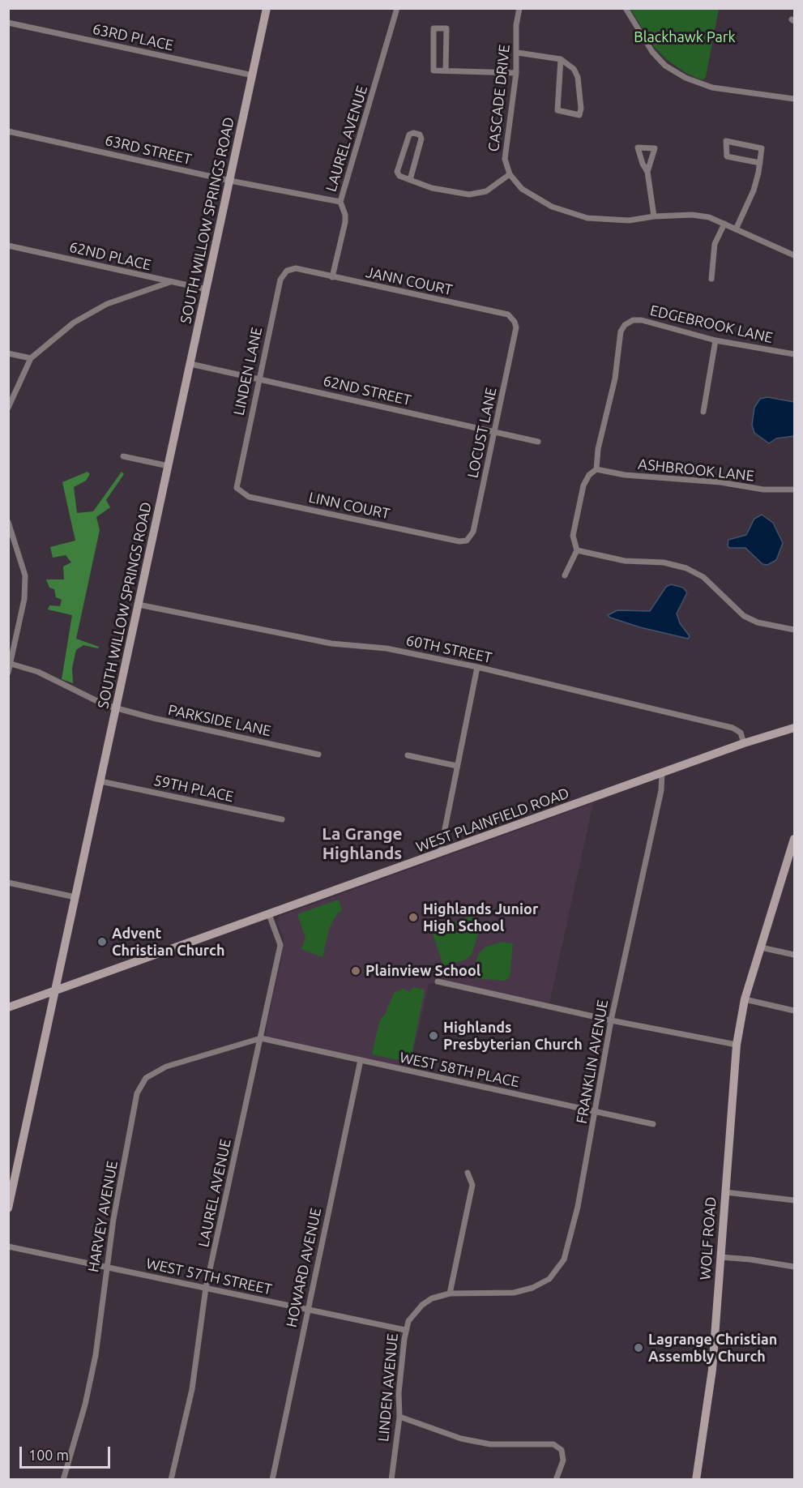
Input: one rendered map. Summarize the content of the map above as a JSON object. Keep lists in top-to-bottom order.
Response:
{
  "streets": {
    "main road": ["SOUTH WILLOW SPRINGS ROAD", "WEST PLAINFIELD ROAD", "WOLF ROAD"],
    "street": [
      "63RD PLACE",
      "CASCADE DRIVE",
      "LAUREL AVENUE",
      "63RD STREET",
      "62ND PLACE",
      "JANN COURT",
      "EDGEBROOK LANE",
      "LINDEN LANE",
      "62ND STREET",
      "LOCUST LANE",
      "ASHBROOK LANE",
      "LINN COURT",
      "60TH STREET",
      "PARKSIDE LANE",
      "59TH PLACE",
      "FRANKLIN AVENUE",
      "WEST 58TH PLACE",
      "HARVEY AVENUE",
      "HOWARD AVENUE",
      "WEST 57TH STREET",
      "LINDEN AVENUE"
    ]
  },
  "crossings": [
    ["63RD PLACE", "SOUTH WILLOW SPRINGS ROAD"],
    ["LAUREL AVENUE", "63RD STREET"],
    ["LAUREL AVENUE", "JANN COURT"],
    ["LAUREL AVENUE", "WEST PLAINFIELD ROAD"],
    ["LAUREL AVENUE", "WEST 58TH PLACE"],
    ["LAUREL AVENUE", "HARVEY AVENUE"],
    ["LAUREL AVENUE", "WEST 57TH STREET"],
    ["63RD STREET", "SOUTH WILLOW SPRINGS ROAD"],
    ["SOUTH WILLOW SPRINGS ROAD", "62ND PLACE"],
    ["SOUTH WILLOW SPRINGS ROAD", "62ND STREET"],
    ["SOUTH WILLOW SPRINGS ROAD", "60TH STREET"],
    ["SOUTH WILLOW SPRINGS ROAD", "PARKSIDE LANE"],
    ["SOUTH WILLOW SPRINGS ROAD", "59TH PLACE"],
    ["SOUTH WILLOW SPRINGS ROAD", "WEST PLAINFIELD ROAD"],
    ["JANN COURT", "LINDEN LANE"],
    ["JANN COURT", "LOCUST LANE"],
    ["EDGEBROOK LANE", "ASHBROOK LANE"],
    ["LINDEN LANE", "62ND STREET"],
    ["LINDEN LANE", "LINN COURT"],
    ["62ND STREET", "LOCUST LANE"],
    ["LOCUST LANE", "LINN COURT"],
    ["60TH STREET", "WEST PLAINFIELD ROAD"],
    ["WEST PLAINFIELD ROAD", "FRANKLIN AVENUE"],
    ["FRANKLIN AVENUE", "WEST 58TH PLACE"],
    ["FRANKLIN AVENUE", "LINDEN AVENUE"],
    ["WEST 58TH PLACE", "HARVEY AVENUE"],
    ["WEST 58TH PLACE", "HOWARD AVENUE"],
    ["HARVEY AVENUE", "WEST 57TH STREET"],
    ["HOWARD AVENUE", "WEST 57TH STREET"],
    ["WEST 57TH STREET", "LINDEN AVENUE"]
  ],
  "districts": ["La Grange Highlands"],
  "parks": ["Blackhawk Park"],
  "places": [
    "Highlands Junior High School",
    "Advent Christian Church",
    "Plainview School",
    "Highlands Presbyterian Church",
    "Lagrange Christian Assembly Church"
  ],
  "scale_bar": "100 m"
}
